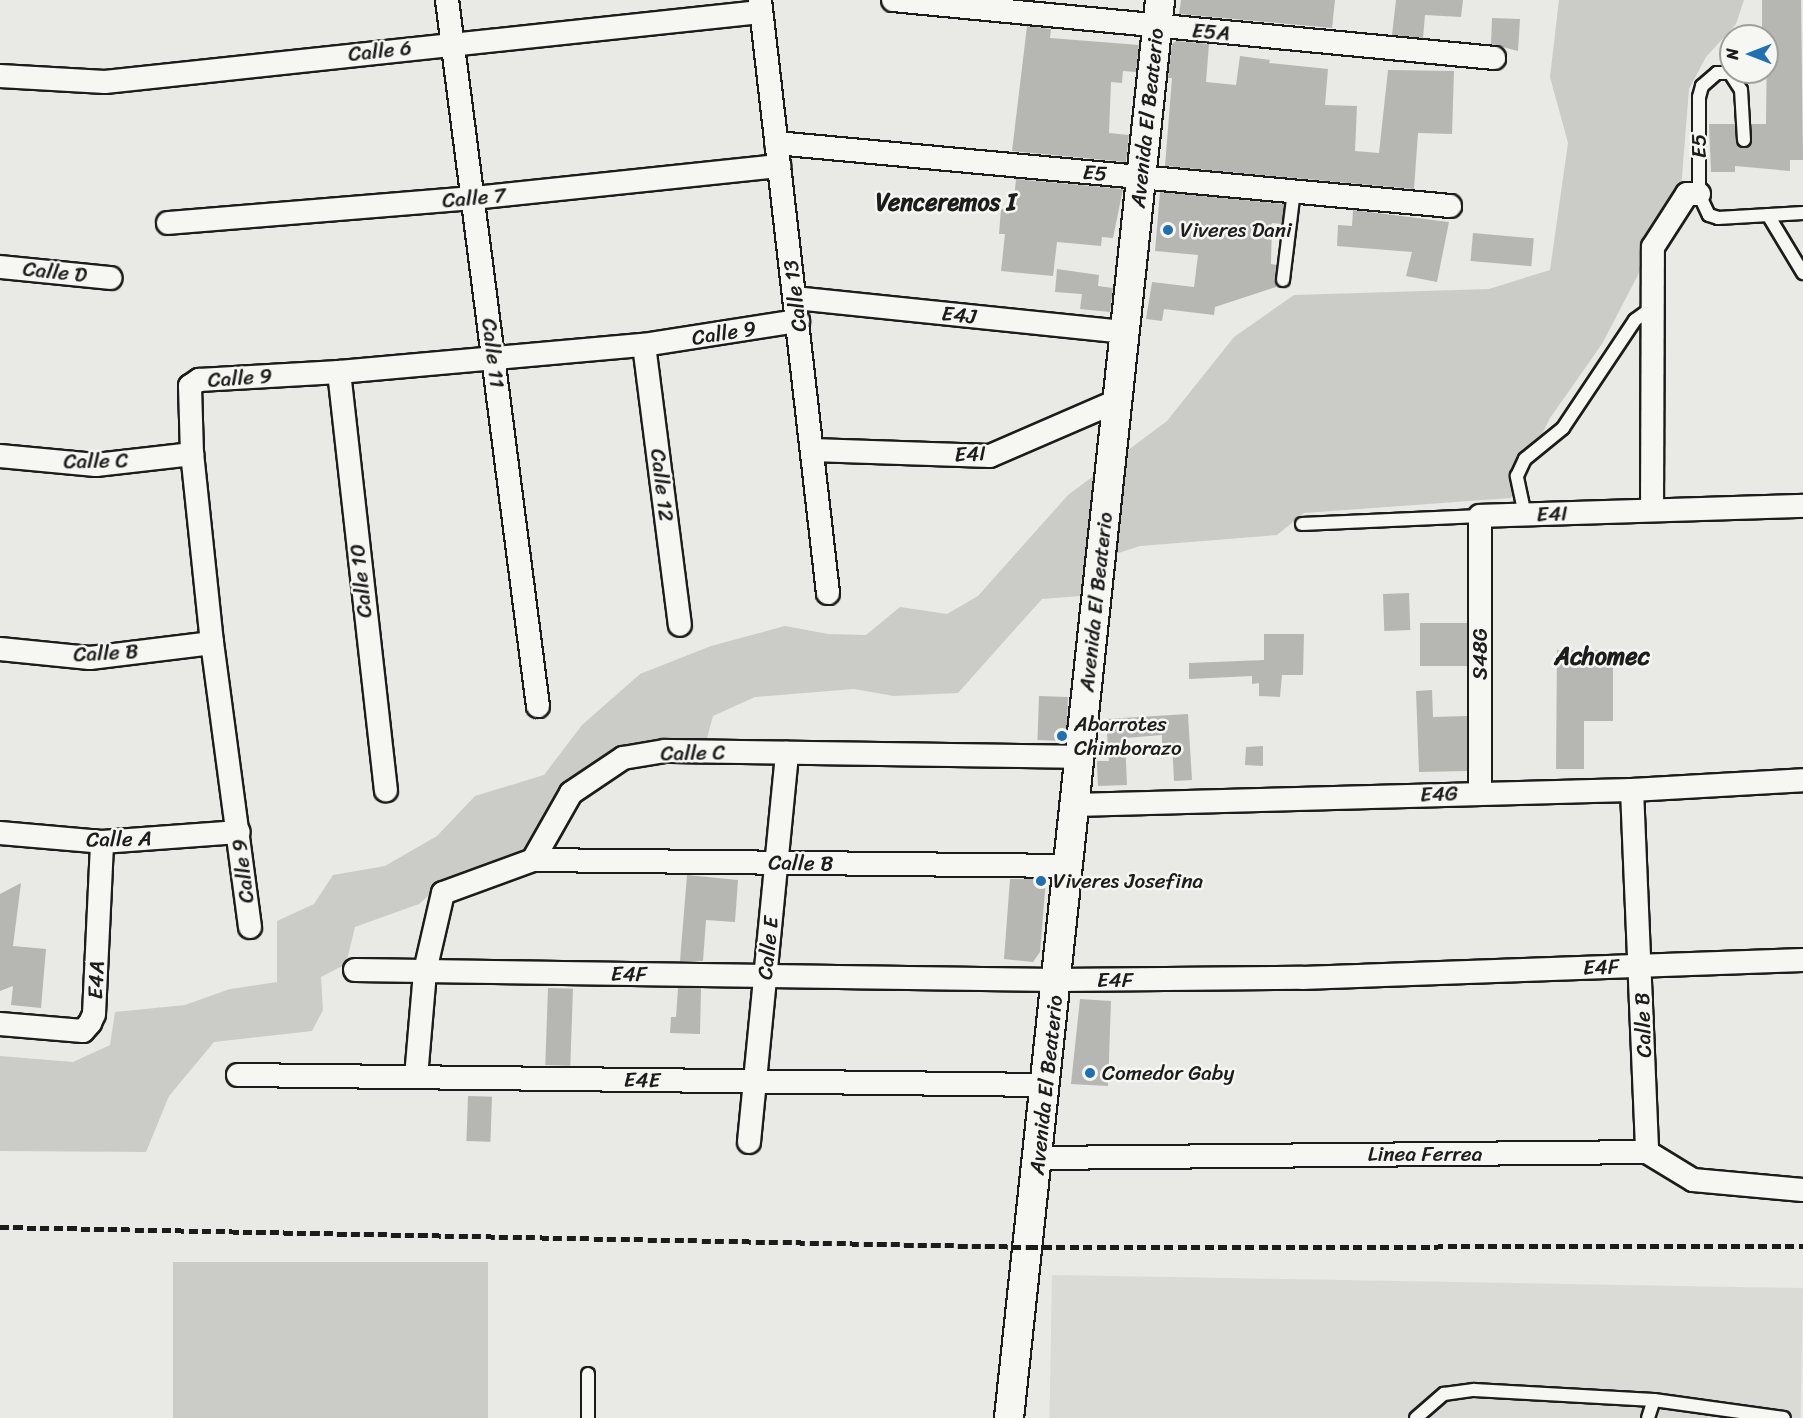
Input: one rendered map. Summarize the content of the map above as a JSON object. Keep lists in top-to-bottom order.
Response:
{
  "streets": {
    "street": [
      "E5A",
      "Calle 6",
      "Avenida El Beaterio",
      "E5",
      "Calle 7",
      "Calle D",
      "Calle 13",
      "E4J",
      "Calle 9",
      "Calle 11",
      "E4I",
      "Calle C",
      "Calle 12",
      "Calle 10",
      "Calle B",
      "S48G",
      "E4G",
      "Calle A",
      "Calle E",
      "E4F",
      "E4A",
      "E4E",
      "Linea Ferrea"
    ]
  },
  "crossings": [
    ["E5A", "Avenida El Beaterio"],
    ["Calle 6", "Calle 13"],
    ["Calle 6", "Calle 11"],
    ["Avenida El Beaterio", "E5"],
    ["Avenida El Beaterio", "E4J"],
    ["Avenida El Beaterio", "E4I"],
    ["Avenida El Beaterio", "Calle C"],
    ["Avenida El Beaterio", "Calle B"],
    ["Avenida El Beaterio", "E4G"],
    ["Avenida El Beaterio", "E4F"],
    ["Avenida El Beaterio", "E4E"],
    ["Avenida El Beaterio", "Linea Ferrea"],
    ["E5", "Calle 13"],
    ["Calle 7", "Calle 13"],
    ["Calle 7", "Calle 11"],
    ["Calle 13", "E4J"],
    ["Calle 13", "Calle 9"],
    ["Calle 13", "E4I"],
    ["Calle 9", "Calle 11"],
    ["Calle 9", "Calle C"],
    ["Calle 9", "Calle 12"],
    ["Calle 9", "Calle 10"],
    ["Calle 9", "Calle B"],
    ["Calle 9", "Calle A"],
    ["E4I", "S48G"],
    ["Calle C", "Calle B"],
    ["Calle C", "Calle E"],
    ["Calle B", "E4G"],
    ["Calle B", "Calle E"],
    ["Calle B", "E4F"],
    ["Calle B", "Linea Ferrea"],
    ["S48G", "E4G"],
    ["Calle A", "E4A"],
    ["Calle E", "E4F"],
    ["Calle E", "E4E"]
  ],
  "districts": ["Venceremos I", "Achomec"],
  "places": [
    "Viveres Dani",
    "Abarrotes Chimborazo",
    "Viveres Josefina",
    "Comedor Gaby"
  ],
  "north": "left"
}
